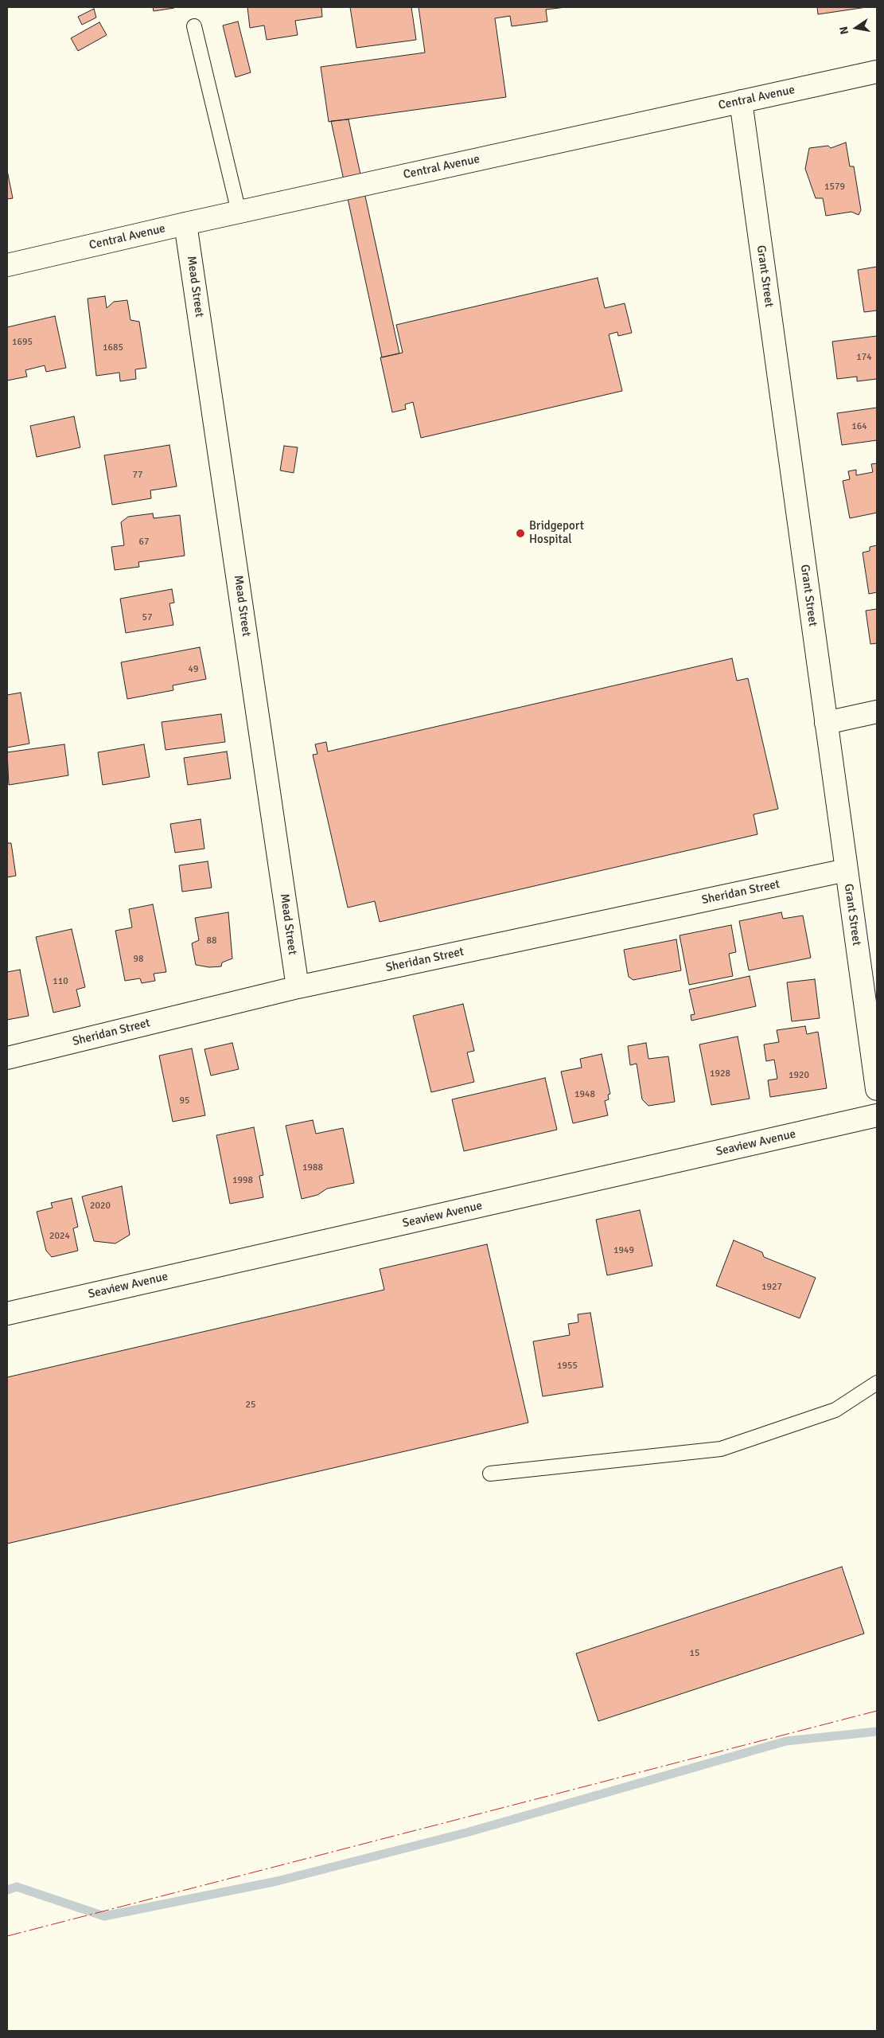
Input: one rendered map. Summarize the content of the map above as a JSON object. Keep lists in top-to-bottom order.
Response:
{
  "streets": {
    "main road": [
      "Central Avenue",
      "Grant Street",
      "Mead Street",
      "Sheridan Street",
      "Seaview Avenue"
    ]
  },
  "crossings": [
    ["Central Avenue", "Grant Street"],
    ["Central Avenue", "Mead Street"],
    ["Grant Street", "Sheridan Street"],
    ["Mead Street", "Sheridan Street"]
  ],
  "places": ["Bridgeport Hospital"],
  "house_numbers": [
    "1579",
    "1695",
    "1685",
    "174",
    "164",
    "77",
    "67",
    "57",
    "49",
    "88",
    "98",
    "110",
    "1928",
    "1920",
    "1948",
    "95",
    "1988",
    "1998",
    "2020",
    "2024",
    "1949",
    "1927",
    "1955",
    "25",
    "15"
  ],
  "north": "left"
}
